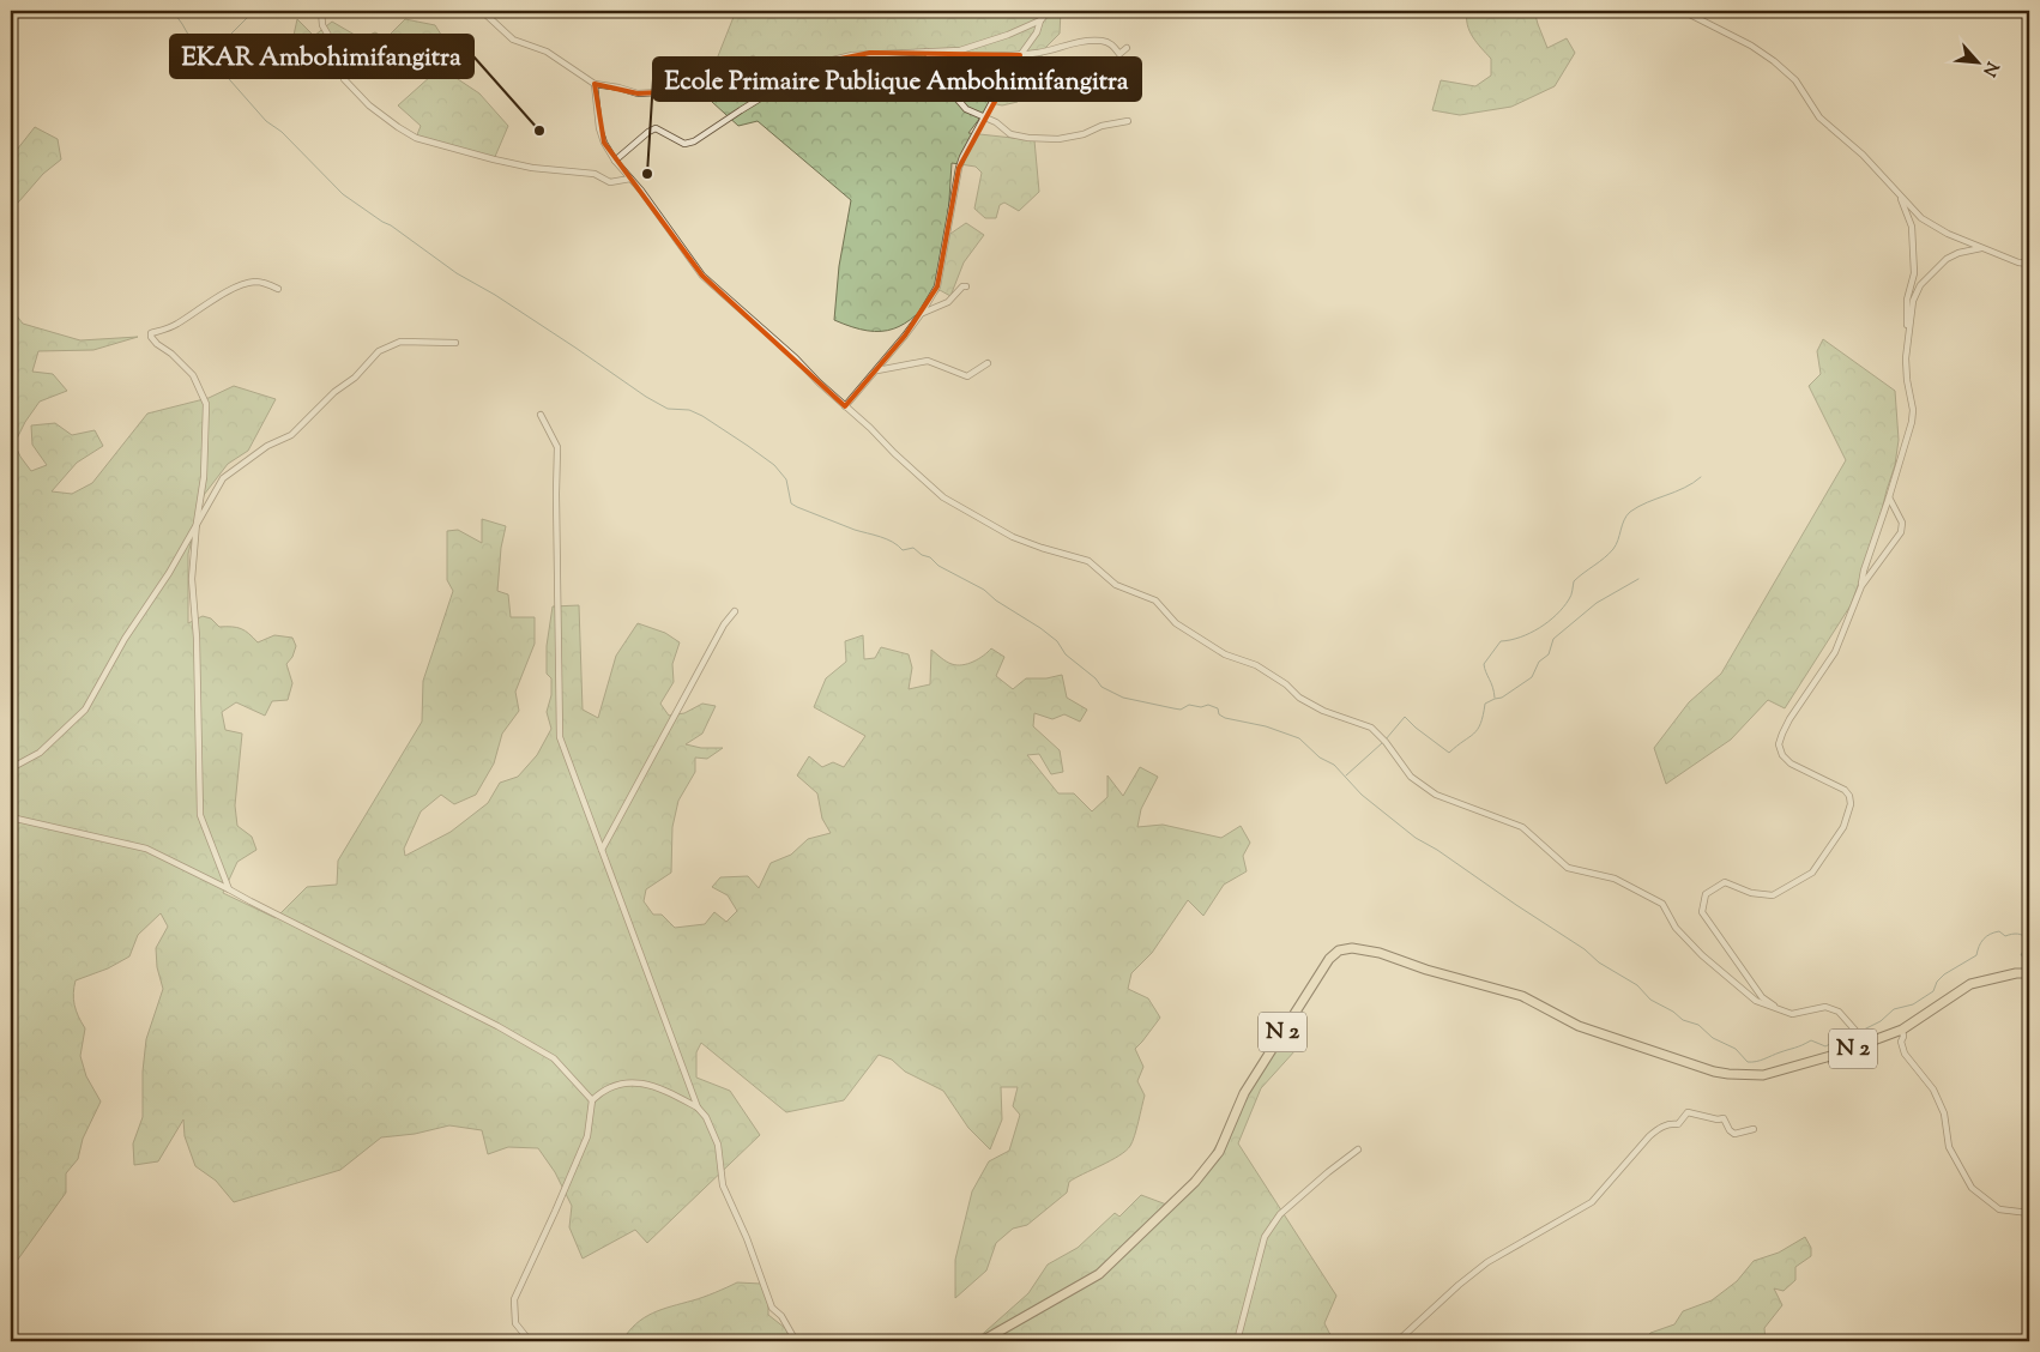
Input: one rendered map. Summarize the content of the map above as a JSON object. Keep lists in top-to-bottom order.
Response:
{
  "streets": {
    "main road": ["N 2"]
  },
  "places": ["EKAR Ambohimifangitra", "Ecole Primaire Publique Ambohimifangitra"],
  "north": "bottom right"
}
